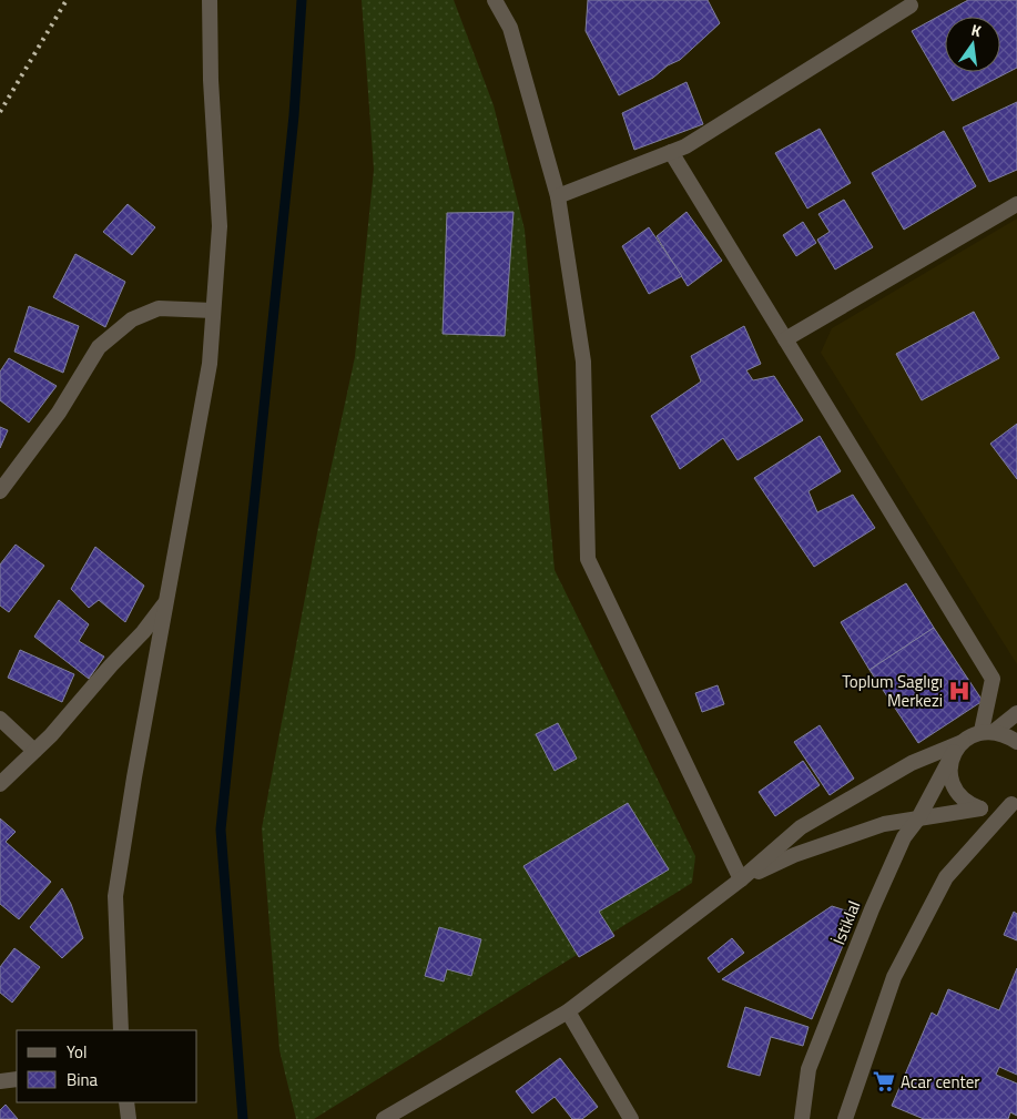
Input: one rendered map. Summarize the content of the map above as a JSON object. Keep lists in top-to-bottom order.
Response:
{
  "streets": {
    "street": ["İstiklal"]
  },
  "places": {
    "hospital": ["Toplum Saglıgı Merkezi"],
    "supermarket": ["Acar center"]
  },
  "legend": ["Yol", "Bina"],
  "north": "top"
}
